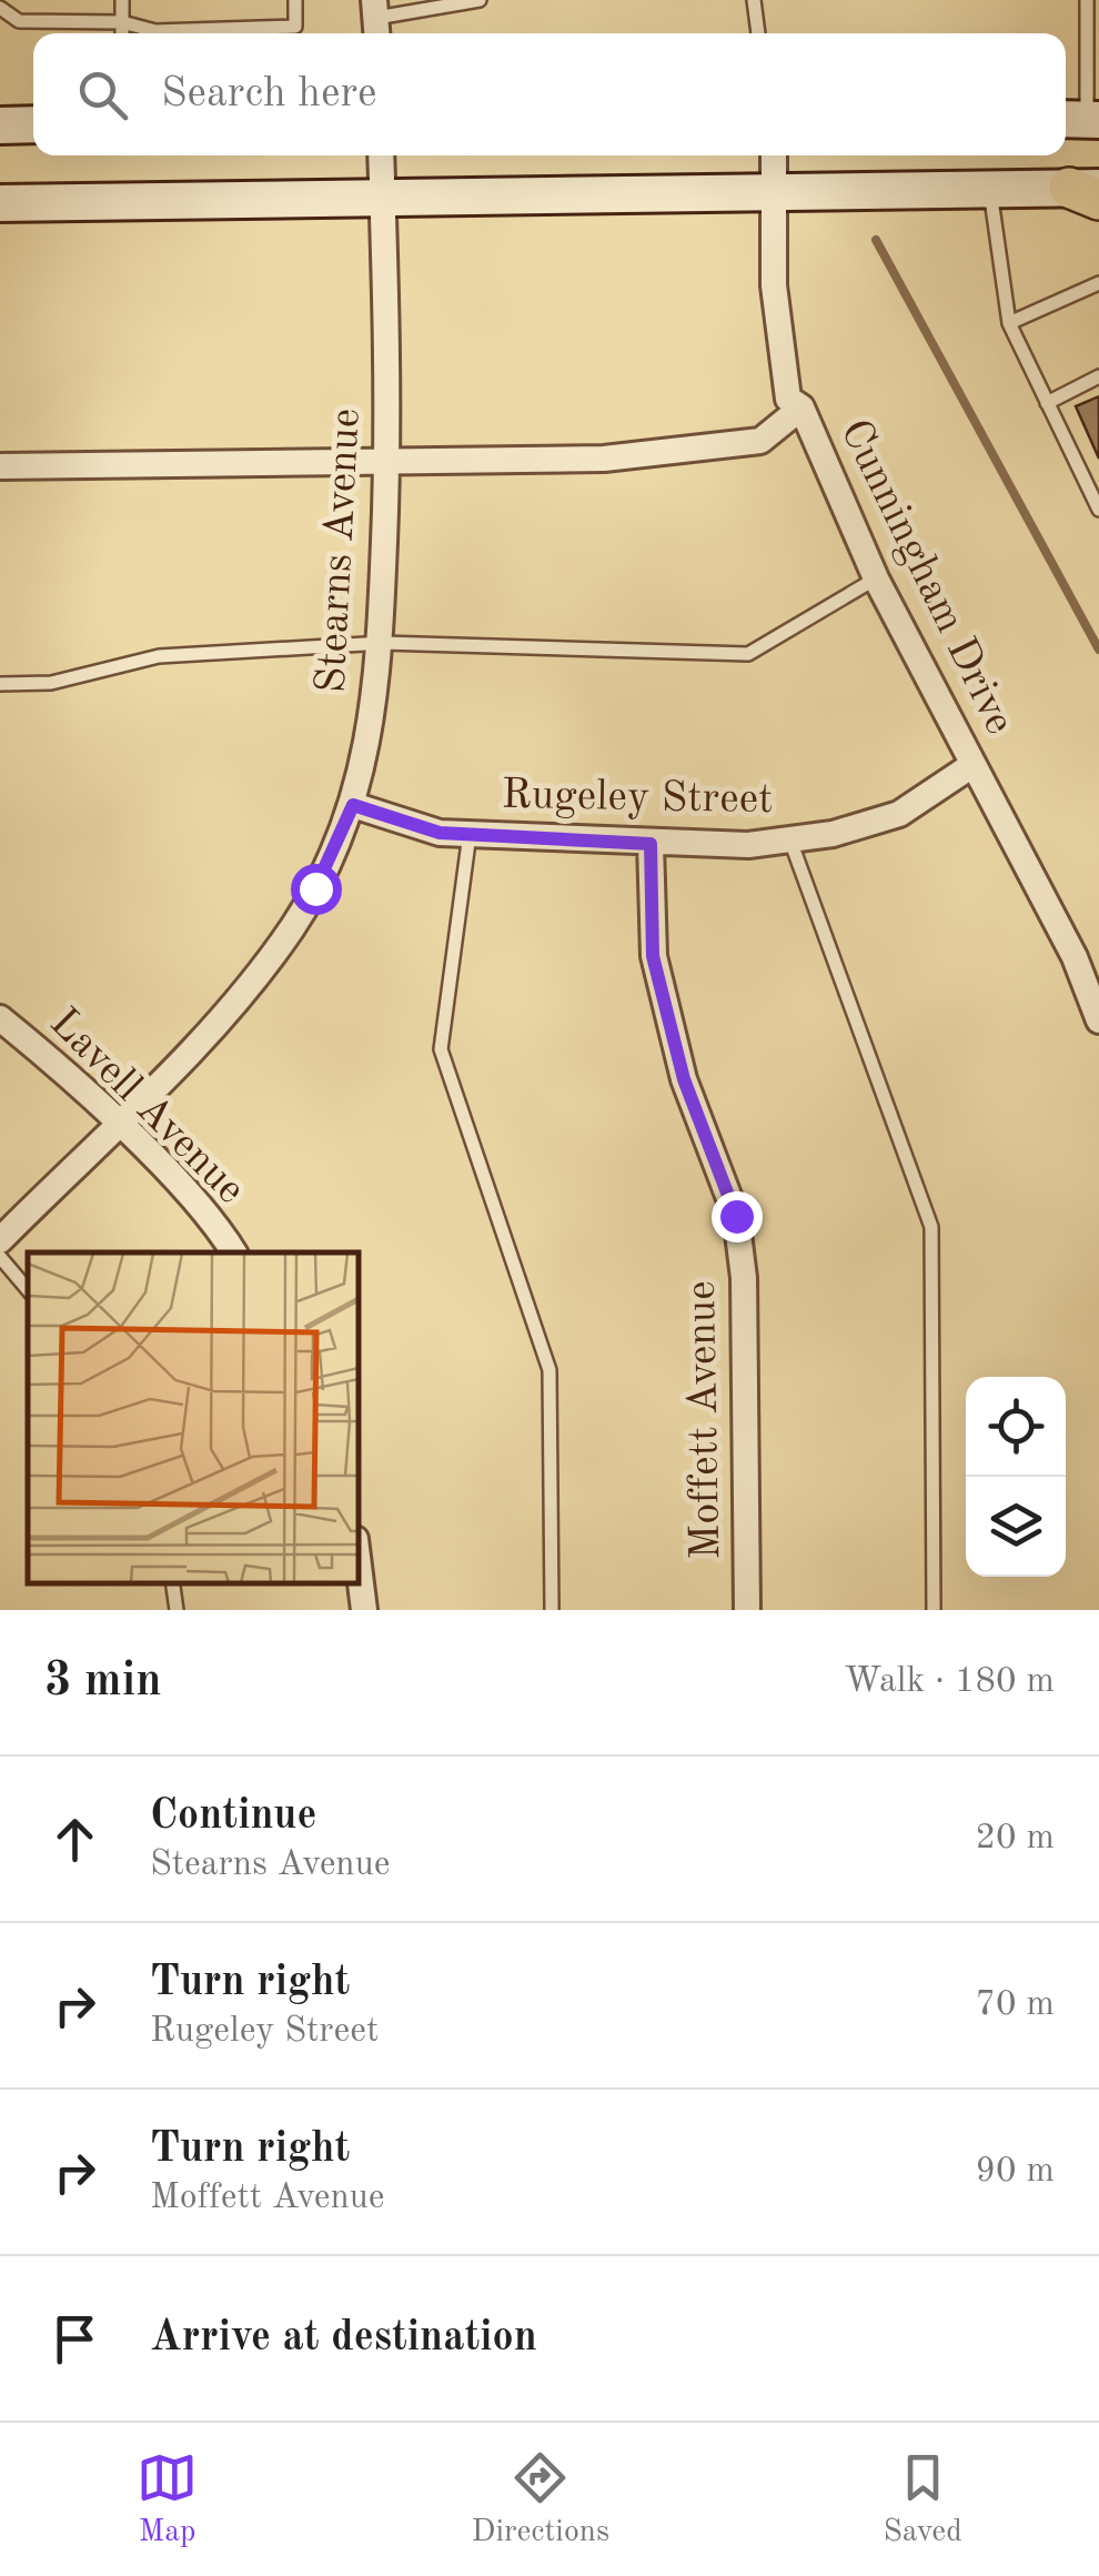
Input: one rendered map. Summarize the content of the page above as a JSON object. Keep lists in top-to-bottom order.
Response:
{
  "streets": {
    "street": [
      "Stearns Avenue",
      "Cunningham Drive",
      "Rugeley Street",
      "Lavell Avenue",
      "Moffett Avenue"
    ]
  },
  "crossings": [
    ["Stearns Avenue", "Rugeley Street"],
    ["Stearns Avenue", "Lavell Avenue"],
    ["Cunningham Drive", "Rugeley Street"],
    ["Rugeley Street", "Moffett Avenue"]
  ],
  "page": {
    "search": "Search here",
    "heading": ["3 min", "Walk · 180 m"],
    "list": [
      ["Continue", "Stearns Avenue", "20 m"],
      ["Turn right", "Rugeley Street", "70 m"],
      ["Turn right", "Moffett Avenue", "90 m"],
      "Arrive at destination"
    ],
    "nav": ["Map", "Directions", "Saved"]
  }
}
